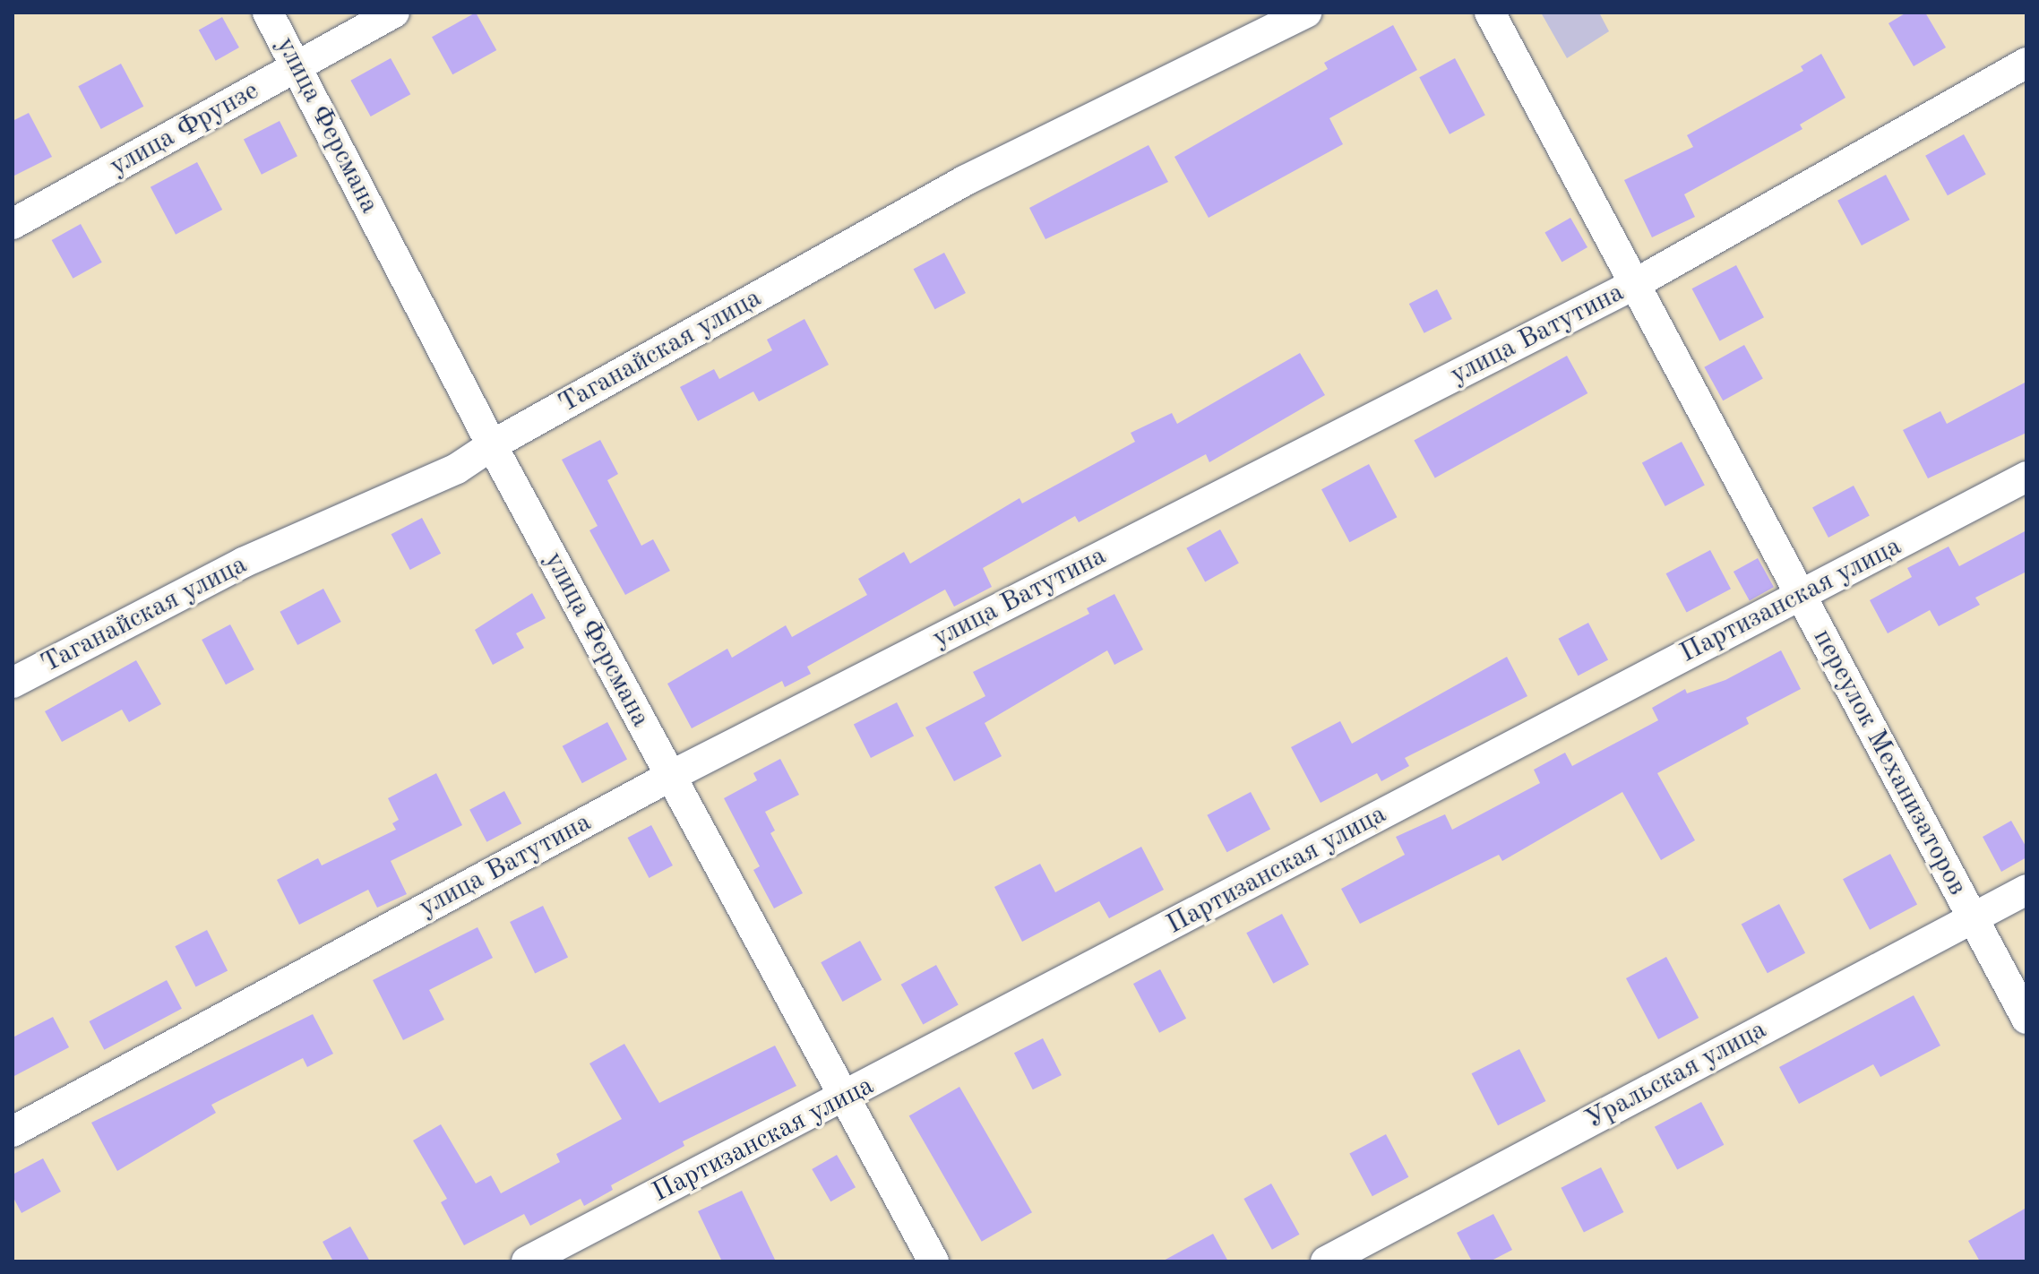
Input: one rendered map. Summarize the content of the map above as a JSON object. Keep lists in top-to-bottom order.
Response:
{
  "streets": {
    "street": [
      "улица Ферсмана",
      "улица Фрунзе",
      "улица Ватутина",
      "Таганайская улица",
      "Партизанская улица",
      "переулок Механизаторов",
      "Уральская улица"
    ]
  },
  "crossings": [
    ["улица Ферсмана", "улица Фрунзе"],
    ["улица Ферсмана", "улица Ватутина"],
    ["улица Ферсмана", "Таганайская улица"],
    ["улица Ферсмана", "Партизанская улица"],
    ["улица Ватутина", "переулок Механизаторов"],
    ["Партизанская улица", "переулок Механизаторов"],
    ["переулок Механизаторов", "Уральская улица"]
  ]
}
